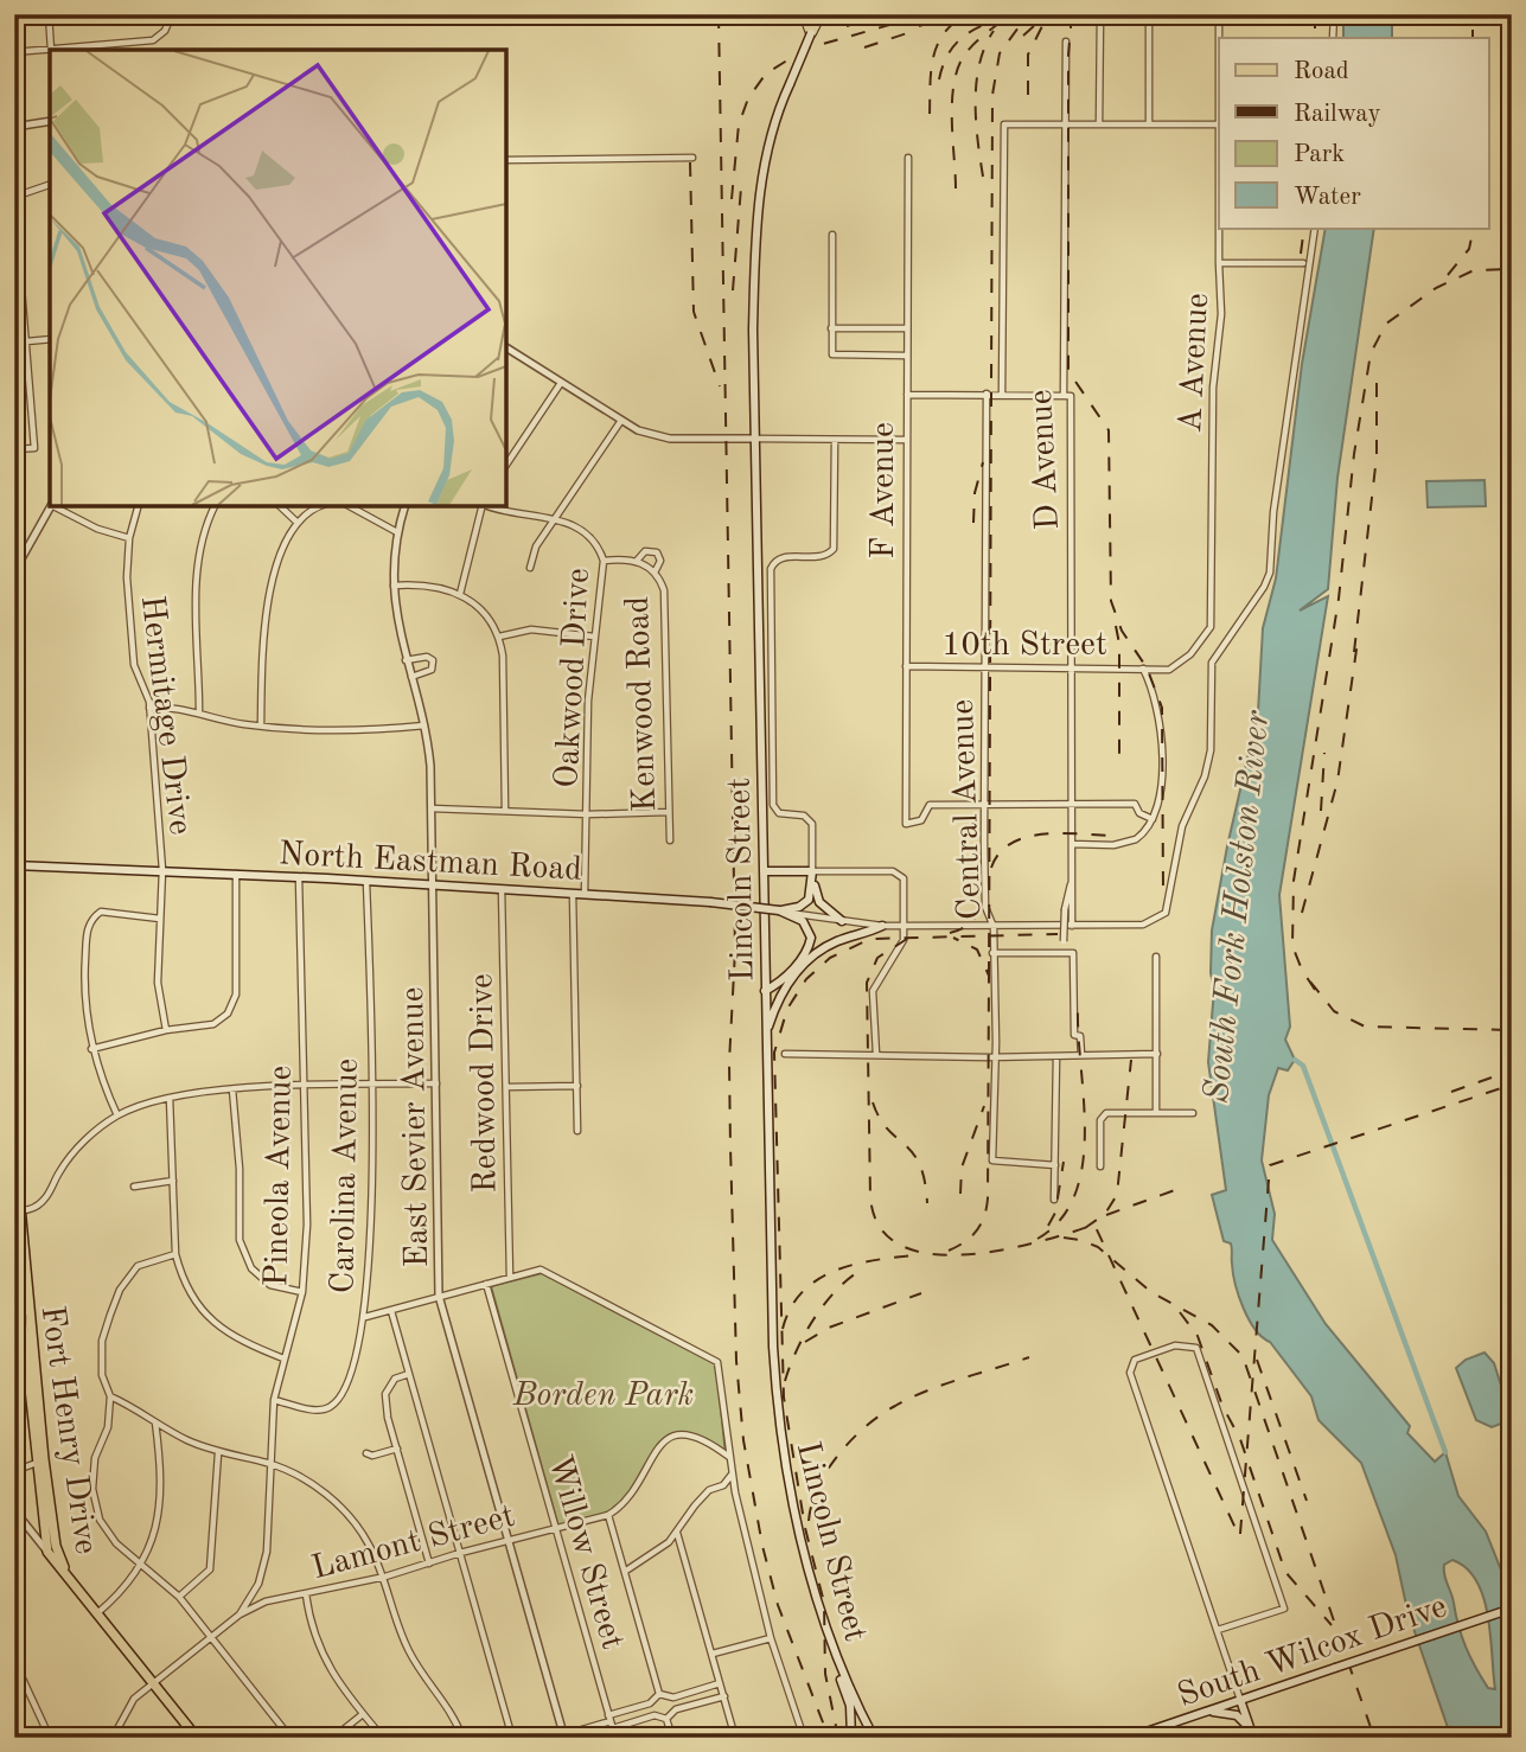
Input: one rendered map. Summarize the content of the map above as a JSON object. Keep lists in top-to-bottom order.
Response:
{
  "streets": {
    "main road": [
      "North Eastman Road",
      "Lincoln Street",
      "Fort Henry Drive",
      "South Wilcox Drive"
    ],
    "street": [
      "A Avenue",
      "D Avenue",
      "F Avenue",
      "10th Street",
      "Oakwood Drive",
      "Kenwood Road",
      "Hermitage Drive",
      "Central Avenue",
      "Redwood Drive",
      "East Sevier Avenue",
      "Pineola Avenue",
      "Carolina Avenue",
      "Lamont Street",
      "Willow Street"
    ]
  },
  "crossings": [
    ["A Avenue", "10th Street"],
    ["D Avenue", "10th Street"],
    ["D Avenue", "North Eastman Road"],
    ["F Avenue", "10th Street"],
    ["F Avenue", "Central Avenue"],
    ["10th Street", "Central Avenue"],
    ["Oakwood Drive", "Kenwood Road"],
    ["Oakwood Drive", "North Eastman Road"],
    ["Hermitage Drive", "North Eastman Road"],
    ["Central Avenue", "North Eastman Road"],
    ["North Eastman Road", "Redwood Drive"],
    ["North Eastman Road", "East Sevier Avenue"],
    ["North Eastman Road", "Pineola Avenue"],
    ["North Eastman Road", "Carolina Avenue"],
    ["East Sevier Avenue", "Lamont Street"],
    ["Pineola Avenue", "Carolina Avenue"],
    ["Pineola Avenue", "Lamont Street"],
    ["Lamont Street", "Willow Street"]
  ],
  "water": ["South Fork Holston River"],
  "parks": ["Borden Park"],
  "legend": [
    "Road",
    "Railway",
    "Park",
    "Water"
  ]
}
